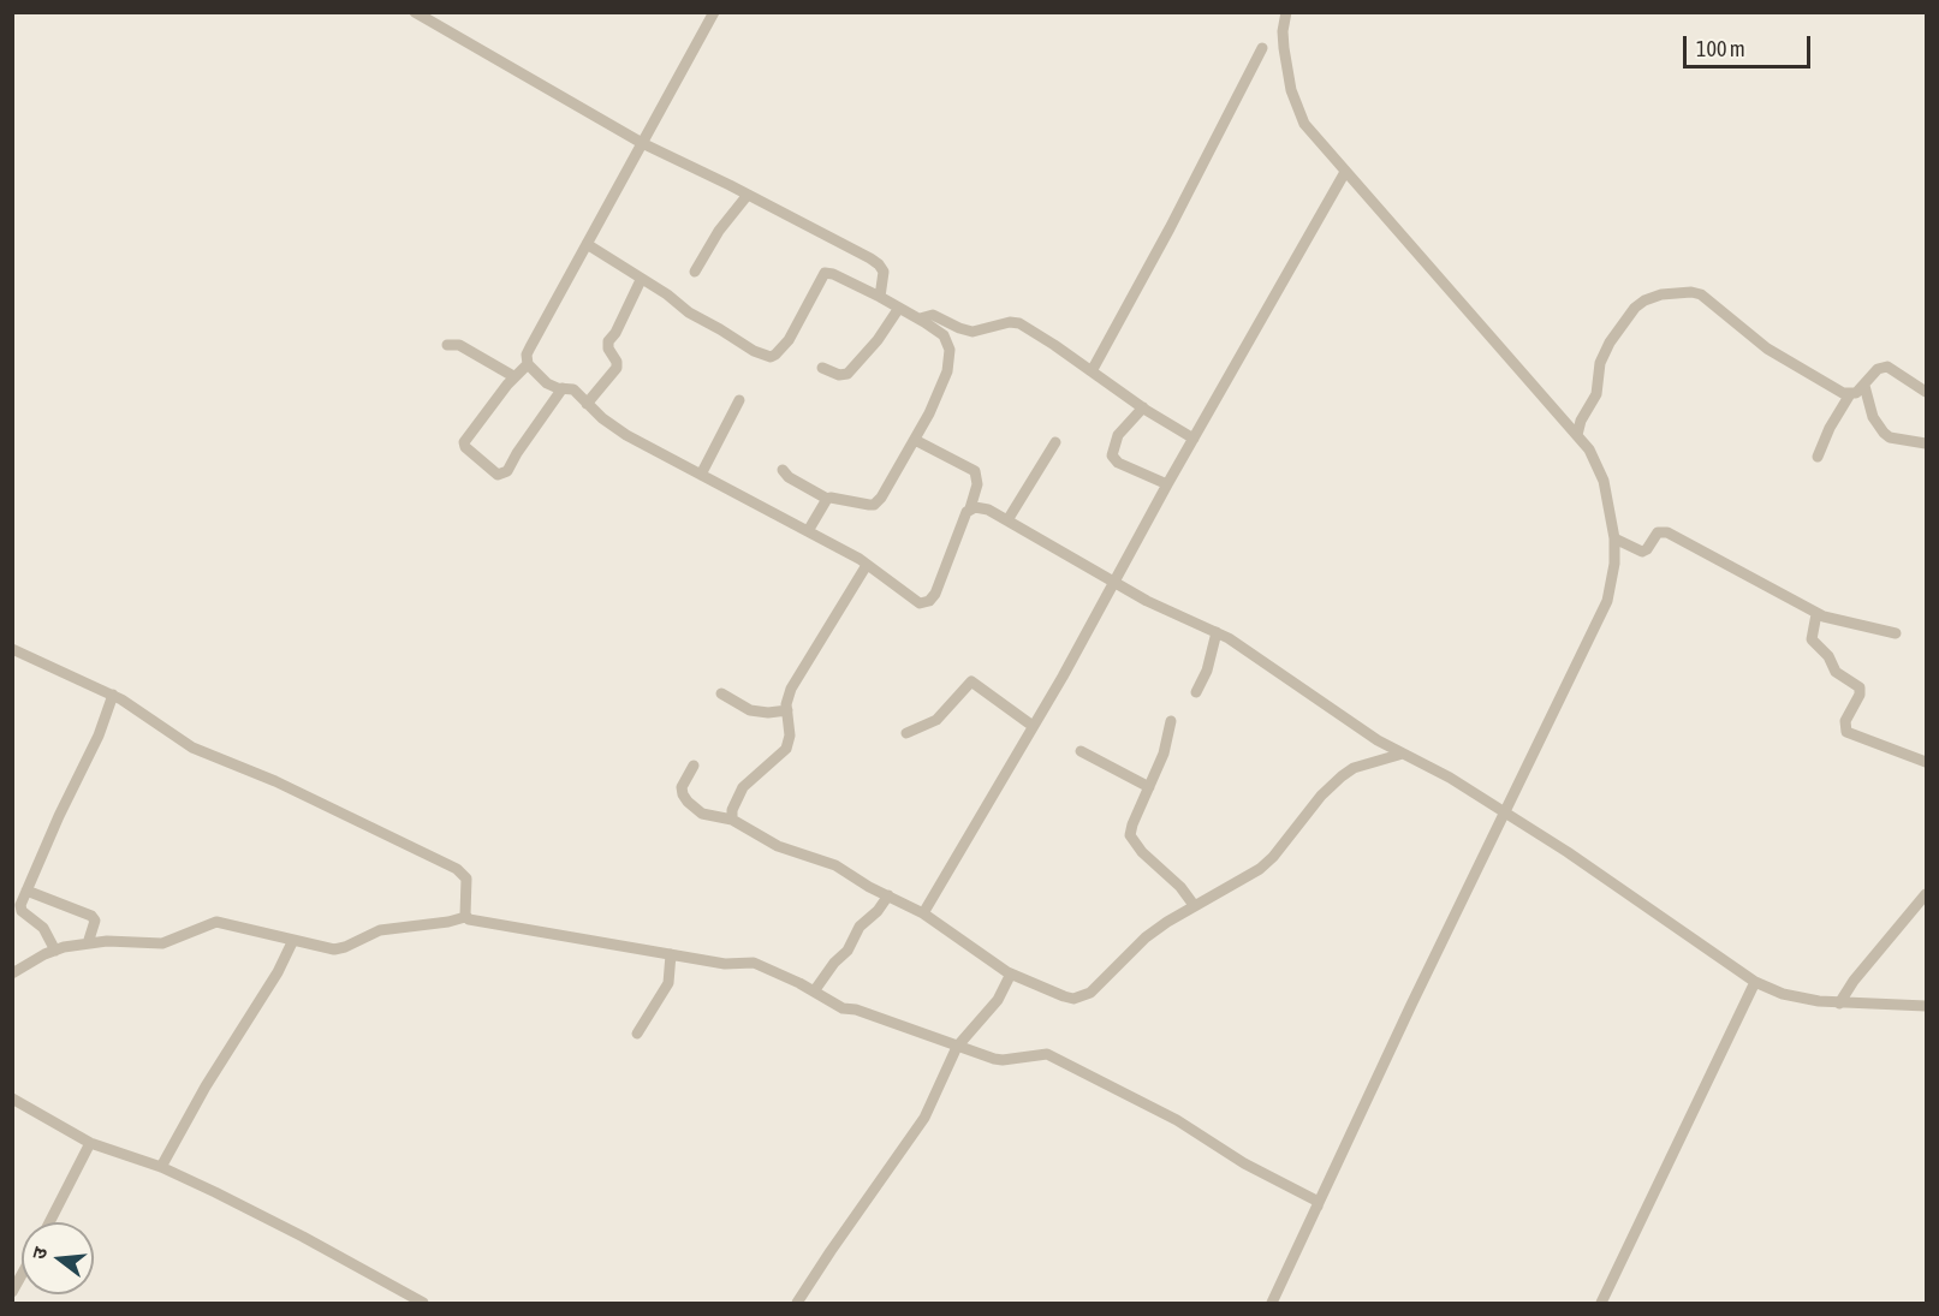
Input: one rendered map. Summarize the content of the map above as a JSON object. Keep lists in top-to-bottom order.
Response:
{
  "scale_bar": "100 m",
  "north": "left"
}
